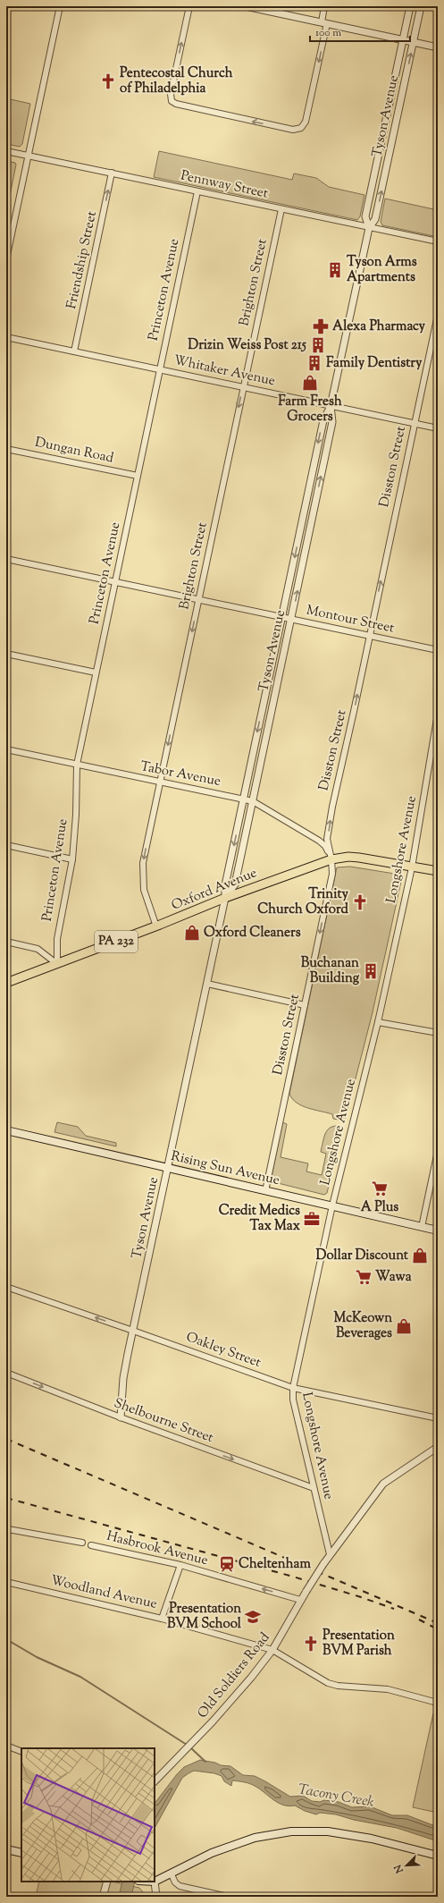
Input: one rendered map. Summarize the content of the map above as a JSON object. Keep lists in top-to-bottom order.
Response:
{
  "streets": {
    "main road": ["Oxford Avenue", "PA 232", "Rising Sun Avenue"],
    "street": [
      "Tyson Avenue",
      "Pennway Street",
      "Friendship Street",
      "Brighton Street",
      "Princeton Avenue",
      "Whitaker Avenue",
      "Dungan Road",
      "Disston Street",
      "Montour Street",
      "Tabor Avenue",
      "Longshore Avenue",
      "Oakley Street",
      "Shelbourne Street",
      "Hasbrook Avenue",
      "Woodland Avenue",
      "Old Soldiers Road"
    ]
  },
  "crossings": [
    ["Tyson Avenue", "Pennway Street"],
    ["Tyson Avenue", "Whitaker Avenue"],
    ["Tyson Avenue", "Montour Street"],
    ["Tyson Avenue", "Tabor Avenue"],
    ["Tyson Avenue", "Oxford Avenue"],
    ["Tyson Avenue", "Rising Sun Avenue"],
    ["Tyson Avenue", "Oakley Street"],
    ["Tyson Avenue", "Shelbourne Street"],
    ["Pennway Street", "Friendship Street"],
    ["Pennway Street", "Brighton Street"],
    ["Pennway Street", "Princeton Avenue"],
    ["Friendship Street", "Whitaker Avenue"],
    ["Brighton Street", "Whitaker Avenue"],
    ["Brighton Street", "Montour Street"],
    ["Brighton Street", "Tabor Avenue"],
    ["Brighton Street", "Oxford Avenue"],
    ["Princeton Avenue", "Whitaker Avenue"],
    ["Princeton Avenue", "Dungan Road"],
    ["Princeton Avenue", "Montour Street"],
    ["Princeton Avenue", "Tabor Avenue"],
    ["Princeton Avenue", "Oxford Avenue"],
    ["Whitaker Avenue", "Disston Street"],
    ["Disston Street", "Montour Street"],
    ["Disston Street", "Tabor Avenue"],
    ["Disston Street", "Oxford Avenue"],
    ["Disston Street", "Rising Sun Avenue"],
    ["Tabor Avenue", "Oxford Avenue"],
    ["Longshore Avenue", "Oxford Avenue"],
    ["Longshore Avenue", "Rising Sun Avenue"],
    ["Longshore Avenue", "Oakley Street"],
    ["Longshore Avenue", "Shelbourne Street"],
    ["Longshore Avenue", "Old Soldiers Road"],
    ["Hasbrook Avenue", "Old Soldiers Road"],
    ["Woodland Avenue", "Old Soldiers Road"]
  ],
  "one_way": [
    "Friendship Street",
    "Brighton Street",
    "Shelbourne Street",
    "Hasbrook Avenue"
  ],
  "water": ["Tacony Creek"],
  "places": {
    "church": ["Pentecostal Church of Philadelphia", "Trinity Church Oxford", "Presentation BVM Parish"],
    "building": [
      "Tyson Arms Apartments",
      "Drizin Weiss Post 215",
      "Family Dentistry",
      "Buchanan Building"
    ],
    "pharmacy": ["Alexa Pharmacy"],
    "shop": [
      "Farm Fresh Grocers",
      "Oxford Cleaners",
      "Dollar Discount",
      "McKeown Beverages"
    ],
    "supermarket": ["A Plus", "Wawa"],
    "office": ["Credit Medics Tax Max"],
    "station": ["Cheltenham"],
    "school or university": ["Presentation BVM School"]
  },
  "scale_bar": "100 m",
  "north": "bottom left"
}
